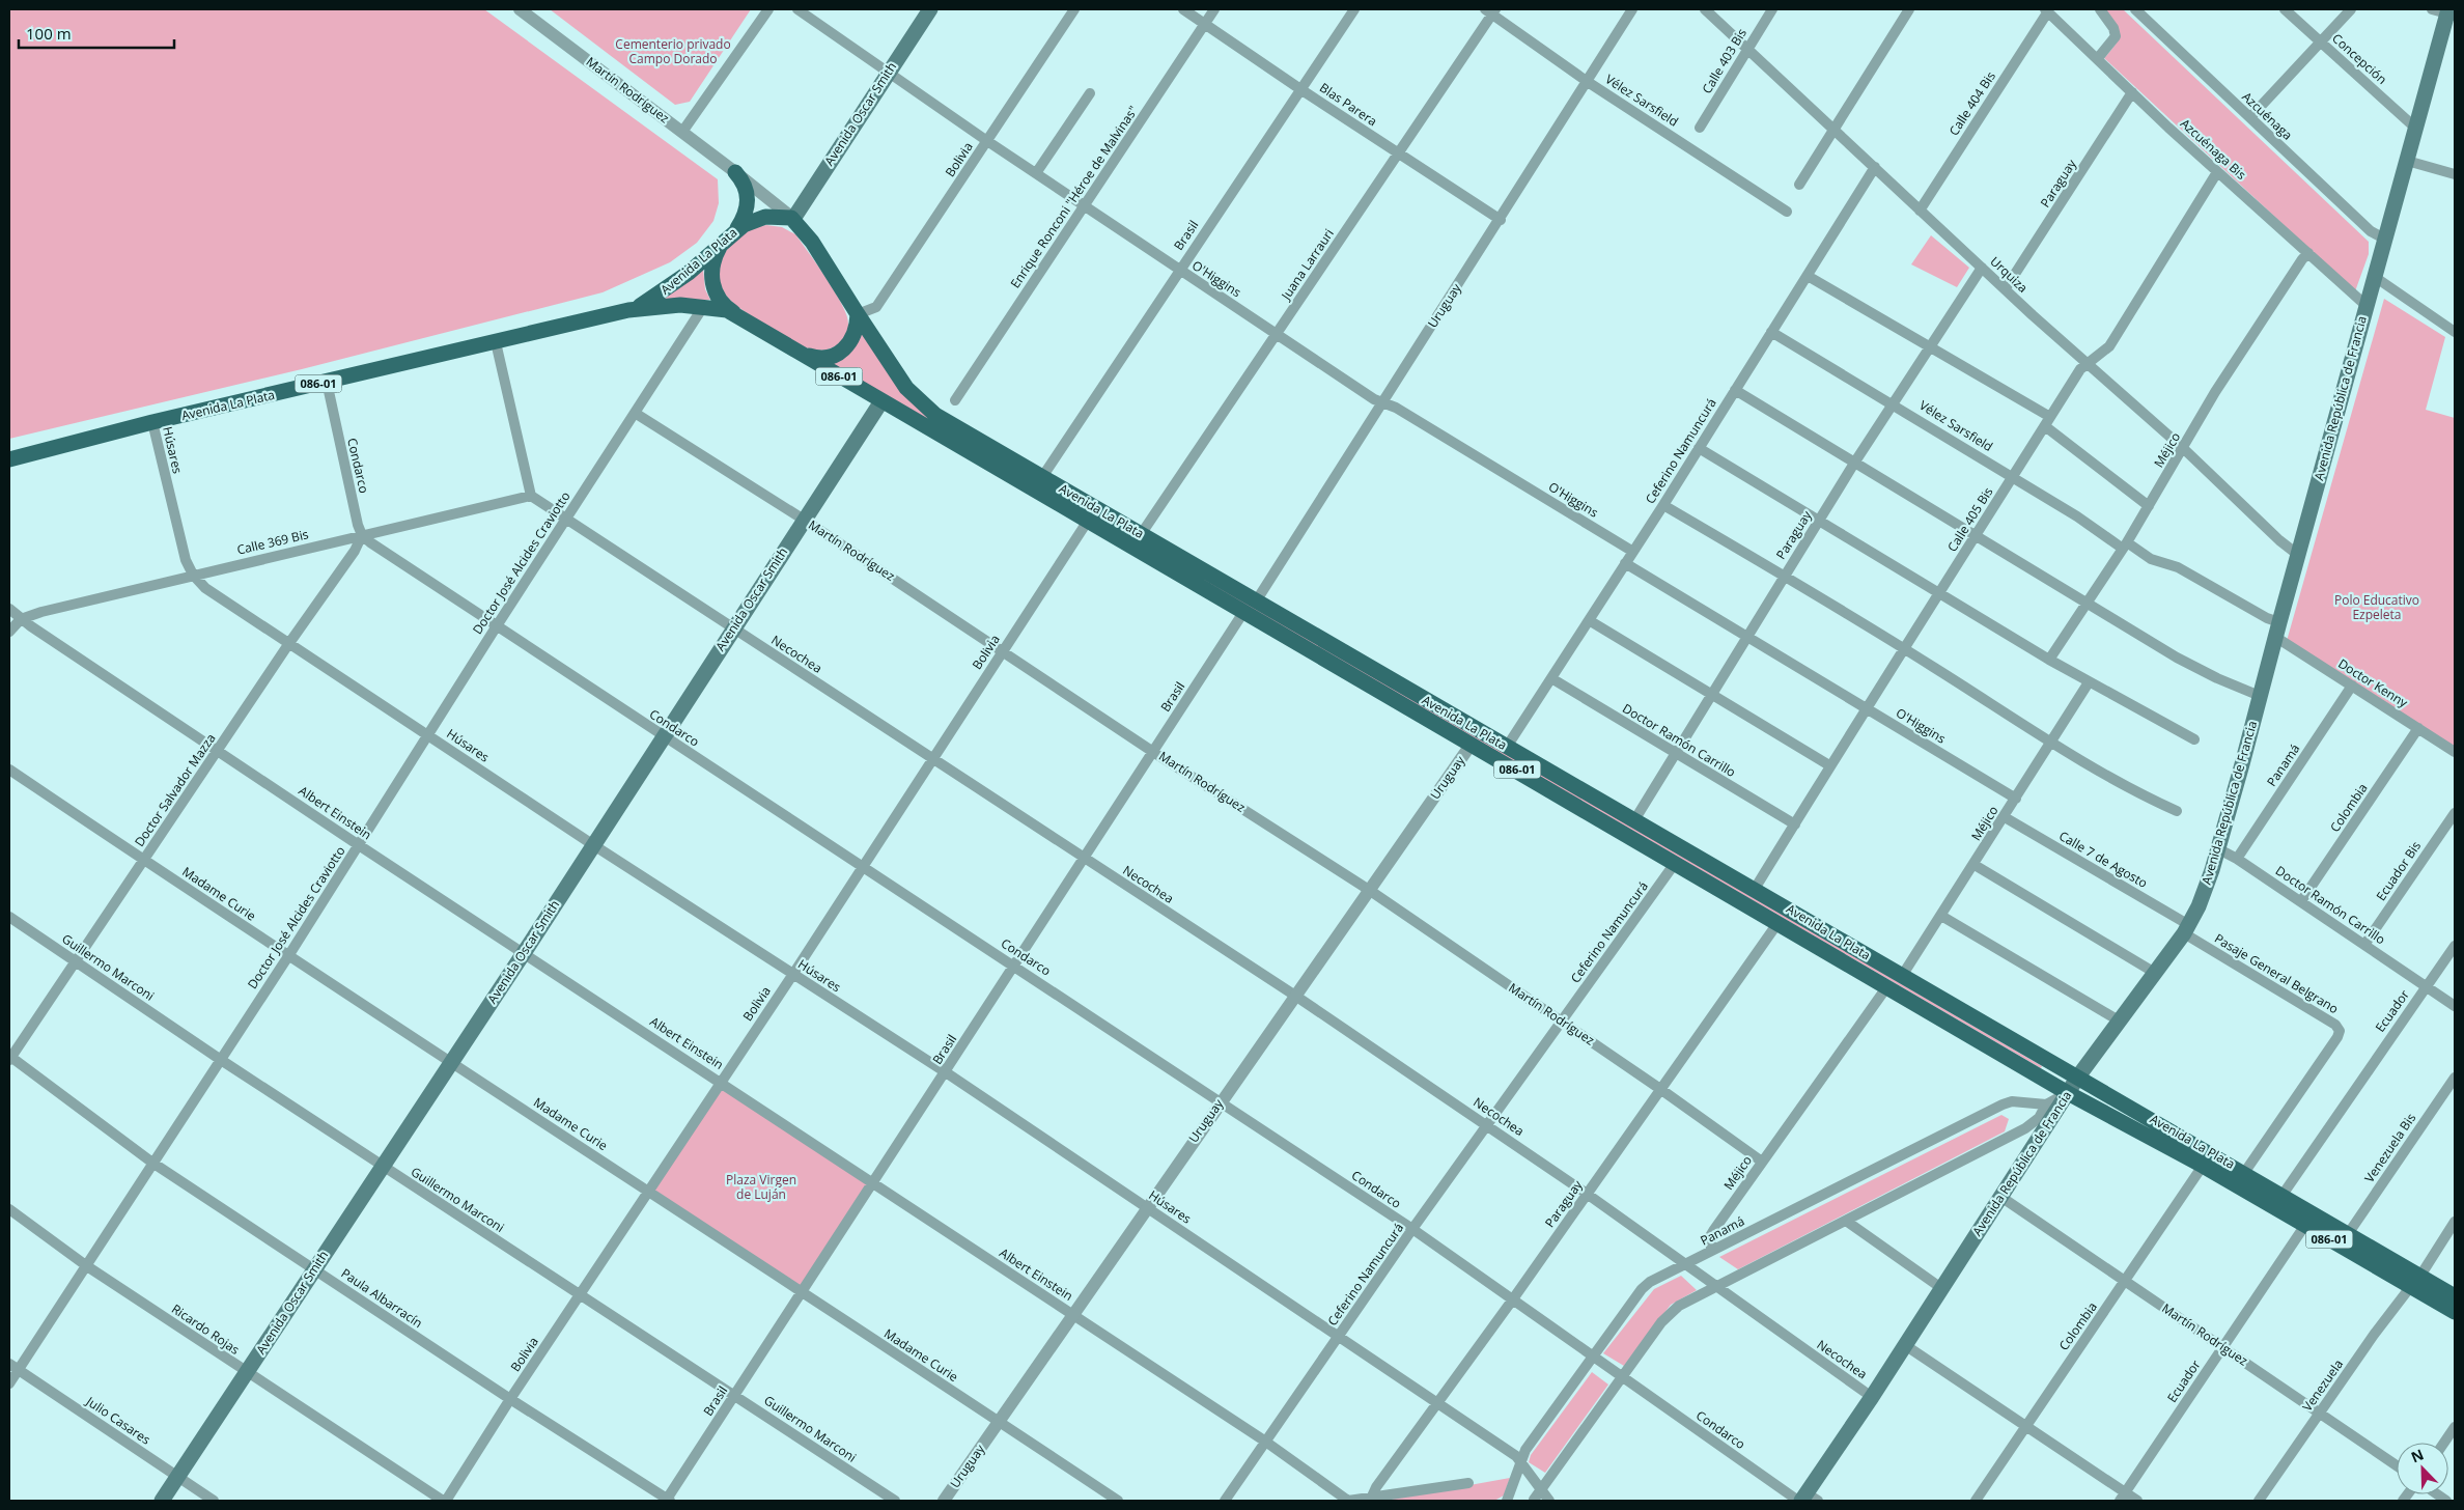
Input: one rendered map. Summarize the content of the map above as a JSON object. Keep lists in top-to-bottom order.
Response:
{
  "streets": {
    "main road": [
      "Avenida Oscar Smith",
      "Avenida La Plata",
      "086-01",
      "Avenida República de Francia"
    ],
    "street": [
      "Concepción",
      "Calle 403 Bis",
      "Martín Rodríguez",
      "Vélez Sarsfield",
      "Calle 404 Bis",
      "Blas Parera",
      "Azcuénaga",
      "Azcuénaga Bis",
      "Bolivia",
      "Paraguay",
      "Enrique Ronconi \"Héroe de Malvinas\"",
      "Brasil",
      "Juana Larrauri",
      "Urquiza",
      "O'Higgins",
      "Uruguay",
      "Húsares",
      "Méjico",
      "Ceferino Namuncurá",
      "Condarco",
      "Calle 405 Bis",
      "Calle 369 Bis",
      "Doctor José Alcides Craviotto",
      "Necochea",
      "Doctor Kenny",
      "Doctor Ramón Carrillo",
      "Panamá",
      "Doctor Salvador Mazza",
      "Colombia",
      "Albert Einstein",
      "Calle 7 de Agosto",
      "Ecuador Bis",
      "Madame Curie",
      "Guillermo Marconi",
      "Pasaje General Belgrano",
      "Ecuador",
      "Venezuela Bis",
      "Paula Albarracín",
      "Ricardo Rojas",
      "Venezuela",
      "Julio Casares"
    ]
  },
  "crossings": [
    ["Concepción", "Avenida República de Francia"],
    ["Calle 403 Bis", "Urquiza"],
    ["Martín Rodríguez", "Avenida Oscar Smith"],
    ["Martín Rodríguez", "Bolivia"],
    ["Martín Rodríguez", "Paraguay"],
    ["Martín Rodríguez", "Brasil"],
    ["Martín Rodríguez", "Avenida La Plata"],
    ["Martín Rodríguez", "Uruguay"],
    ["Martín Rodríguez", "Avenida República de Francia"],
    ["Martín Rodríguez", "Méjico"],
    ["Martín Rodríguez", "Ceferino Namuncurá"],
    ["Martín Rodríguez", "Doctor José Alcides Craviotto"],
    ["Martín Rodríguez", "Colombia"],
    ["Martín Rodríguez", "Ecuador"],
    ["Martín Rodríguez", "Venezuela"],
    ["Vélez Sarsfield", "Paraguay"],
    ["Vélez Sarsfield", "Juana Larrauri"],
    ["Vélez Sarsfield", "Uruguay"],
    ["Vélez Sarsfield", "Avenida República de Francia"],
    ["Vélez Sarsfield", "Méjico"],
    ["Vélez Sarsfield", "Ceferino Namuncurá"],
    ["Vélez Sarsfield", "Calle 405 Bis"],
    ["Vélez Sarsfield", "Doctor Kenny"],
    ["Calle 404 Bis", "Azcuénaga Bis"],
    ["Calle 404 Bis", "Urquiza"],
    ["Blas Parera", "Enrique Ronconi \"Héroe de Malvinas\""],
    ["Blas Parera", "Brasil"],
    ["Blas Parera", "Juana Larrauri"],
    ["Blas Parera", "Uruguay"],
    ["Avenida Oscar Smith", "Bolivia"],
    ["Avenida Oscar Smith", "Avenida La Plata"],
    ["Avenida Oscar Smith", "O'Higgins"],
    ["Avenida Oscar Smith", "Húsares"],
    ["Avenida Oscar Smith", "Condarco"],
    ["Avenida Oscar Smith", "Necochea"],
    ["Avenida Oscar Smith", "Albert Einstein"],
    ["Avenida Oscar Smith", "Madame Curie"],
    ["Avenida Oscar Smith", "Guillermo Marconi"],
    ["Avenida Oscar Smith", "Paula Albarracín"],
    ["Avenida Oscar Smith", "Ricardo Rojas"],
    ["Avenida Oscar Smith", "Julio Casares"],
    ["Azcuénaga", "Avenida República de Francia"],
    ["Azcuénaga Bis", "Paraguay"],
    ["Azcuénaga Bis", "Avenida República de Francia"],
    ["Azcuénaga Bis", "Méjico"],
    ["Azcuénaga Bis", "Calle 405 Bis"],
    ["Bolivia", "Avenida La Plata"],
    ["Bolivia", "O'Higgins"],
    ["Bolivia", "Húsares"],
    ["Bolivia", "Condarco"],
    ["Bolivia", "Necochea"],
    ["Bolivia", "Albert Einstein"],
    ["Bolivia", "Madame Curie"],
    ["Bolivia", "Guillermo Marconi"],
    ["Bolivia", "Paula Albarracín"],
    ["Bolivia", "Ricardo Rojas"],
    ["Paraguay", "Avenida La Plata"],
    ["Paraguay", "Urquiza"],
    ["Paraguay", "O'Higgins"],
    ["Paraguay", "Húsares"],
    ["Paraguay", "Condarco"],
    ["Paraguay", "Necochea"],
    ["Paraguay", "Doctor Ramón Carrillo"],
    ["Enrique Ronconi \"Héroe de Malvinas\"", "O'Higgins"],
    ["Brasil", "Avenida La Plata"],
    ["Brasil", "O'Higgins"],
    ["Brasil", "Uruguay"],
    ["Brasil", "Húsares"],
    ["Brasil", "Condarco"],
    ["Brasil", "Necochea"],
    ["Brasil", "Albert Einstein"],
    ["Brasil", "Madame Curie"],
    ["Brasil", "Guillermo Marconi"],
    ["Brasil", "Paula Albarracín"],
    ["Avenida La Plata", "Juana Larrauri"],
    ["Avenida La Plata", "Uruguay"],
    ["Avenida La Plata", "Avenida República de Francia"],
    ["Avenida La Plata", "Húsares"],
    ["Avenida La Plata", "Méjico"],
    ["Avenida La Plata", "Ceferino Namuncurá"],
    ["Avenida La Plata", "Condarco"],
    ["Avenida La Plata", "Calle 405 Bis"],
    ["Avenida La Plata", "Doctor José Alcides Craviotto"],
    ["Avenida La Plata", "Colombia"],
    ["Avenida La Plata", "Pasaje General Belgrano"],
    ["Avenida La Plata", "Ecuador"],
    ["Avenida La Plata", "Venezuela Bis"],
    ["Avenida La Plata", "Venezuela"],
    ["Juana Larrauri", "O'Higgins"],
    ["Urquiza", "Avenida República de Francia"],
    ["Urquiza", "Méjico"],
    ["Urquiza", "Ceferino Namuncurá"],
    ["Urquiza", "Calle 405 Bis"],
    ["O'Higgins", "Uruguay"],
    ["O'Higgins", "Méjico"],
    ["O'Higgins", "Ceferino Namuncurá"],
    ["O'Higgins", "Calle 405 Bis"],
    ["Uruguay", "Húsares"],
    ["Uruguay", "Condarco"],
    ["Uruguay", "Necochea"],
    ["Uruguay", "Albert Einstein"],
    ["Uruguay", "Madame Curie"],
    ["Avenida República de Francia", "Condarco"],
    ["Avenida República de Francia", "Necochea"],
    ["Avenida República de Francia", "Doctor Kenny"],
    ["Avenida República de Francia", "Doctor Ramón Carrillo"],
    ["Avenida República de Francia", "Calle 7 de Agosto"],
    ["Avenida República de Francia", "Pasaje General Belgrano"],
    ["Húsares", "Ceferino Namuncurá"],
    ["Húsares", "Calle 369 Bis"],
    ["Húsares", "Doctor José Alcides Craviotto"],
    ["Húsares", "Panamá"],
    ["Húsares", "Doctor Salvador Mazza"],
    ["Méjico", "Panamá"],
    ["Méjico", "Calle 7 de Agosto"],
    ["Ceferino Namuncurá", "Condarco"],
    ["Ceferino Namuncurá", "Necochea"],
    ["Ceferino Namuncurá", "Doctor Ramón Carrillo"],
    ["Ceferino Namuncurá", "Albert Einstein"],
    ["Condarco", "Calle 369 Bis"],
    ["Condarco", "Doctor José Alcides Craviotto"],
    ["Condarco", "Panamá"],
    ["Condarco", "Doctor Salvador Mazza"],
    ["Calle 405 Bis", "Doctor Ramón Carrillo"],
    ["Calle 369 Bis", "Necochea"],
    ["Calle 369 Bis", "Doctor Salvador Mazza"],
    ["Calle 369 Bis", "Albert Einstein"],
    ["Doctor José Alcides Craviotto", "Necochea"],
    ["Doctor José Alcides Craviotto", "Albert Einstein"],
    ["Doctor José Alcides Craviotto", "Madame Curie"],
    ["Doctor José Alcides Craviotto", "Guillermo Marconi"],
    ["Doctor José Alcides Craviotto", "Paula Albarracín"],
    ["Doctor José Alcides Craviotto", "Ricardo Rojas"],
    ["Doctor José Alcides Craviotto", "Julio Casares"],
    ["Necochea", "Panamá"],
    ["Doctor Kenny", "Panamá"],
    ["Doctor Kenny", "Colombia"],
    ["Doctor Ramón Carrillo", "Panamá"],
    ["Doctor Ramón Carrillo", "Colombia"],
    ["Doctor Ramón Carrillo", "Ecuador Bis"],
    ["Doctor Ramón Carrillo", "Ecuador"],
    ["Doctor Salvador Mazza", "Albert Einstein"],
    ["Doctor Salvador Mazza", "Madame Curie"],
    ["Doctor Salvador Mazza", "Guillermo Marconi"],
    ["Doctor Salvador Mazza", "Paula Albarracín"],
    ["Calle 7 de Agosto", "Pasaje General Belgrano"]
  ],
  "parks": ["Cementerio privado Campo Dorado", "Polo Educativo Ezpeleta", "Plaza Virgen de Luján"],
  "scale_bar": "100 m",
  "north": "top left"
}
